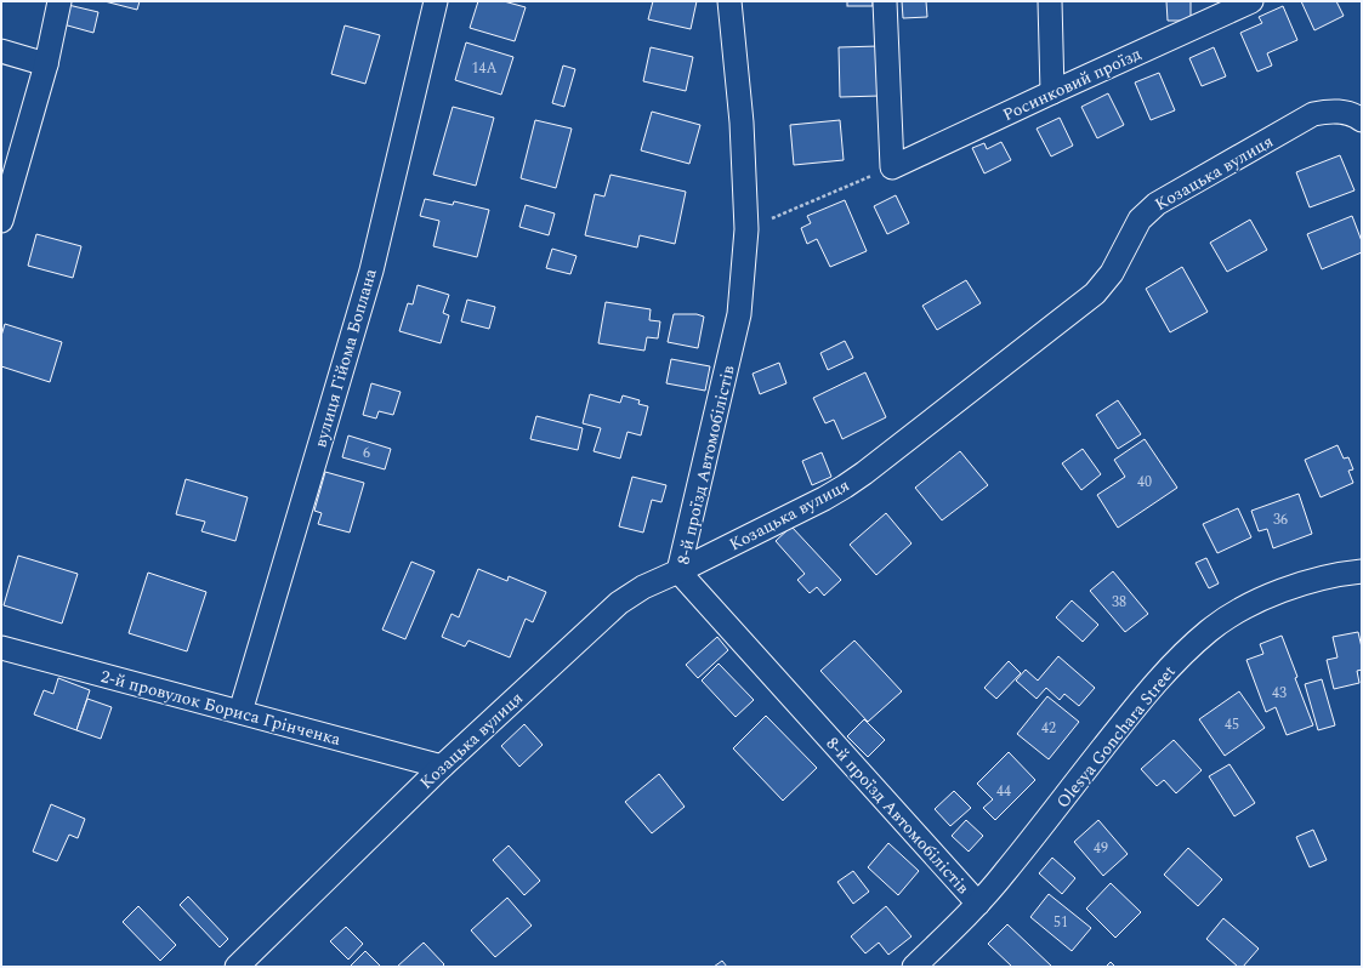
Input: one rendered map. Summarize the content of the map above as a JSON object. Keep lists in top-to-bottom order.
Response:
{
  "streets": {
    "street": [
      "Росинковий проїзд",
      "Козацька вулиця",
      "вулиця Гійома Боплана",
      "8-й проїзд Автомобілістів",
      "2-й провулок Бориса Грінченка",
      "Olesya Gonchara Street"
    ]
  },
  "crossings": [
    ["Козацька вулиця", "8-й проїзд Автомобілістів"],
    ["Козацька вулиця", "2-й провулок Бориса Грінченка"],
    ["вулиця Гійома Боплана", "2-й провулок Бориса Грінченка"],
    ["8-й проїзд Автомобілістів", "Olesya Gonchara Street"]
  ],
  "house_numbers": [
    "14А",
    "6",
    "40",
    "36",
    "38",
    "43",
    "45",
    "42",
    "44",
    "49",
    "51"
  ]
}
